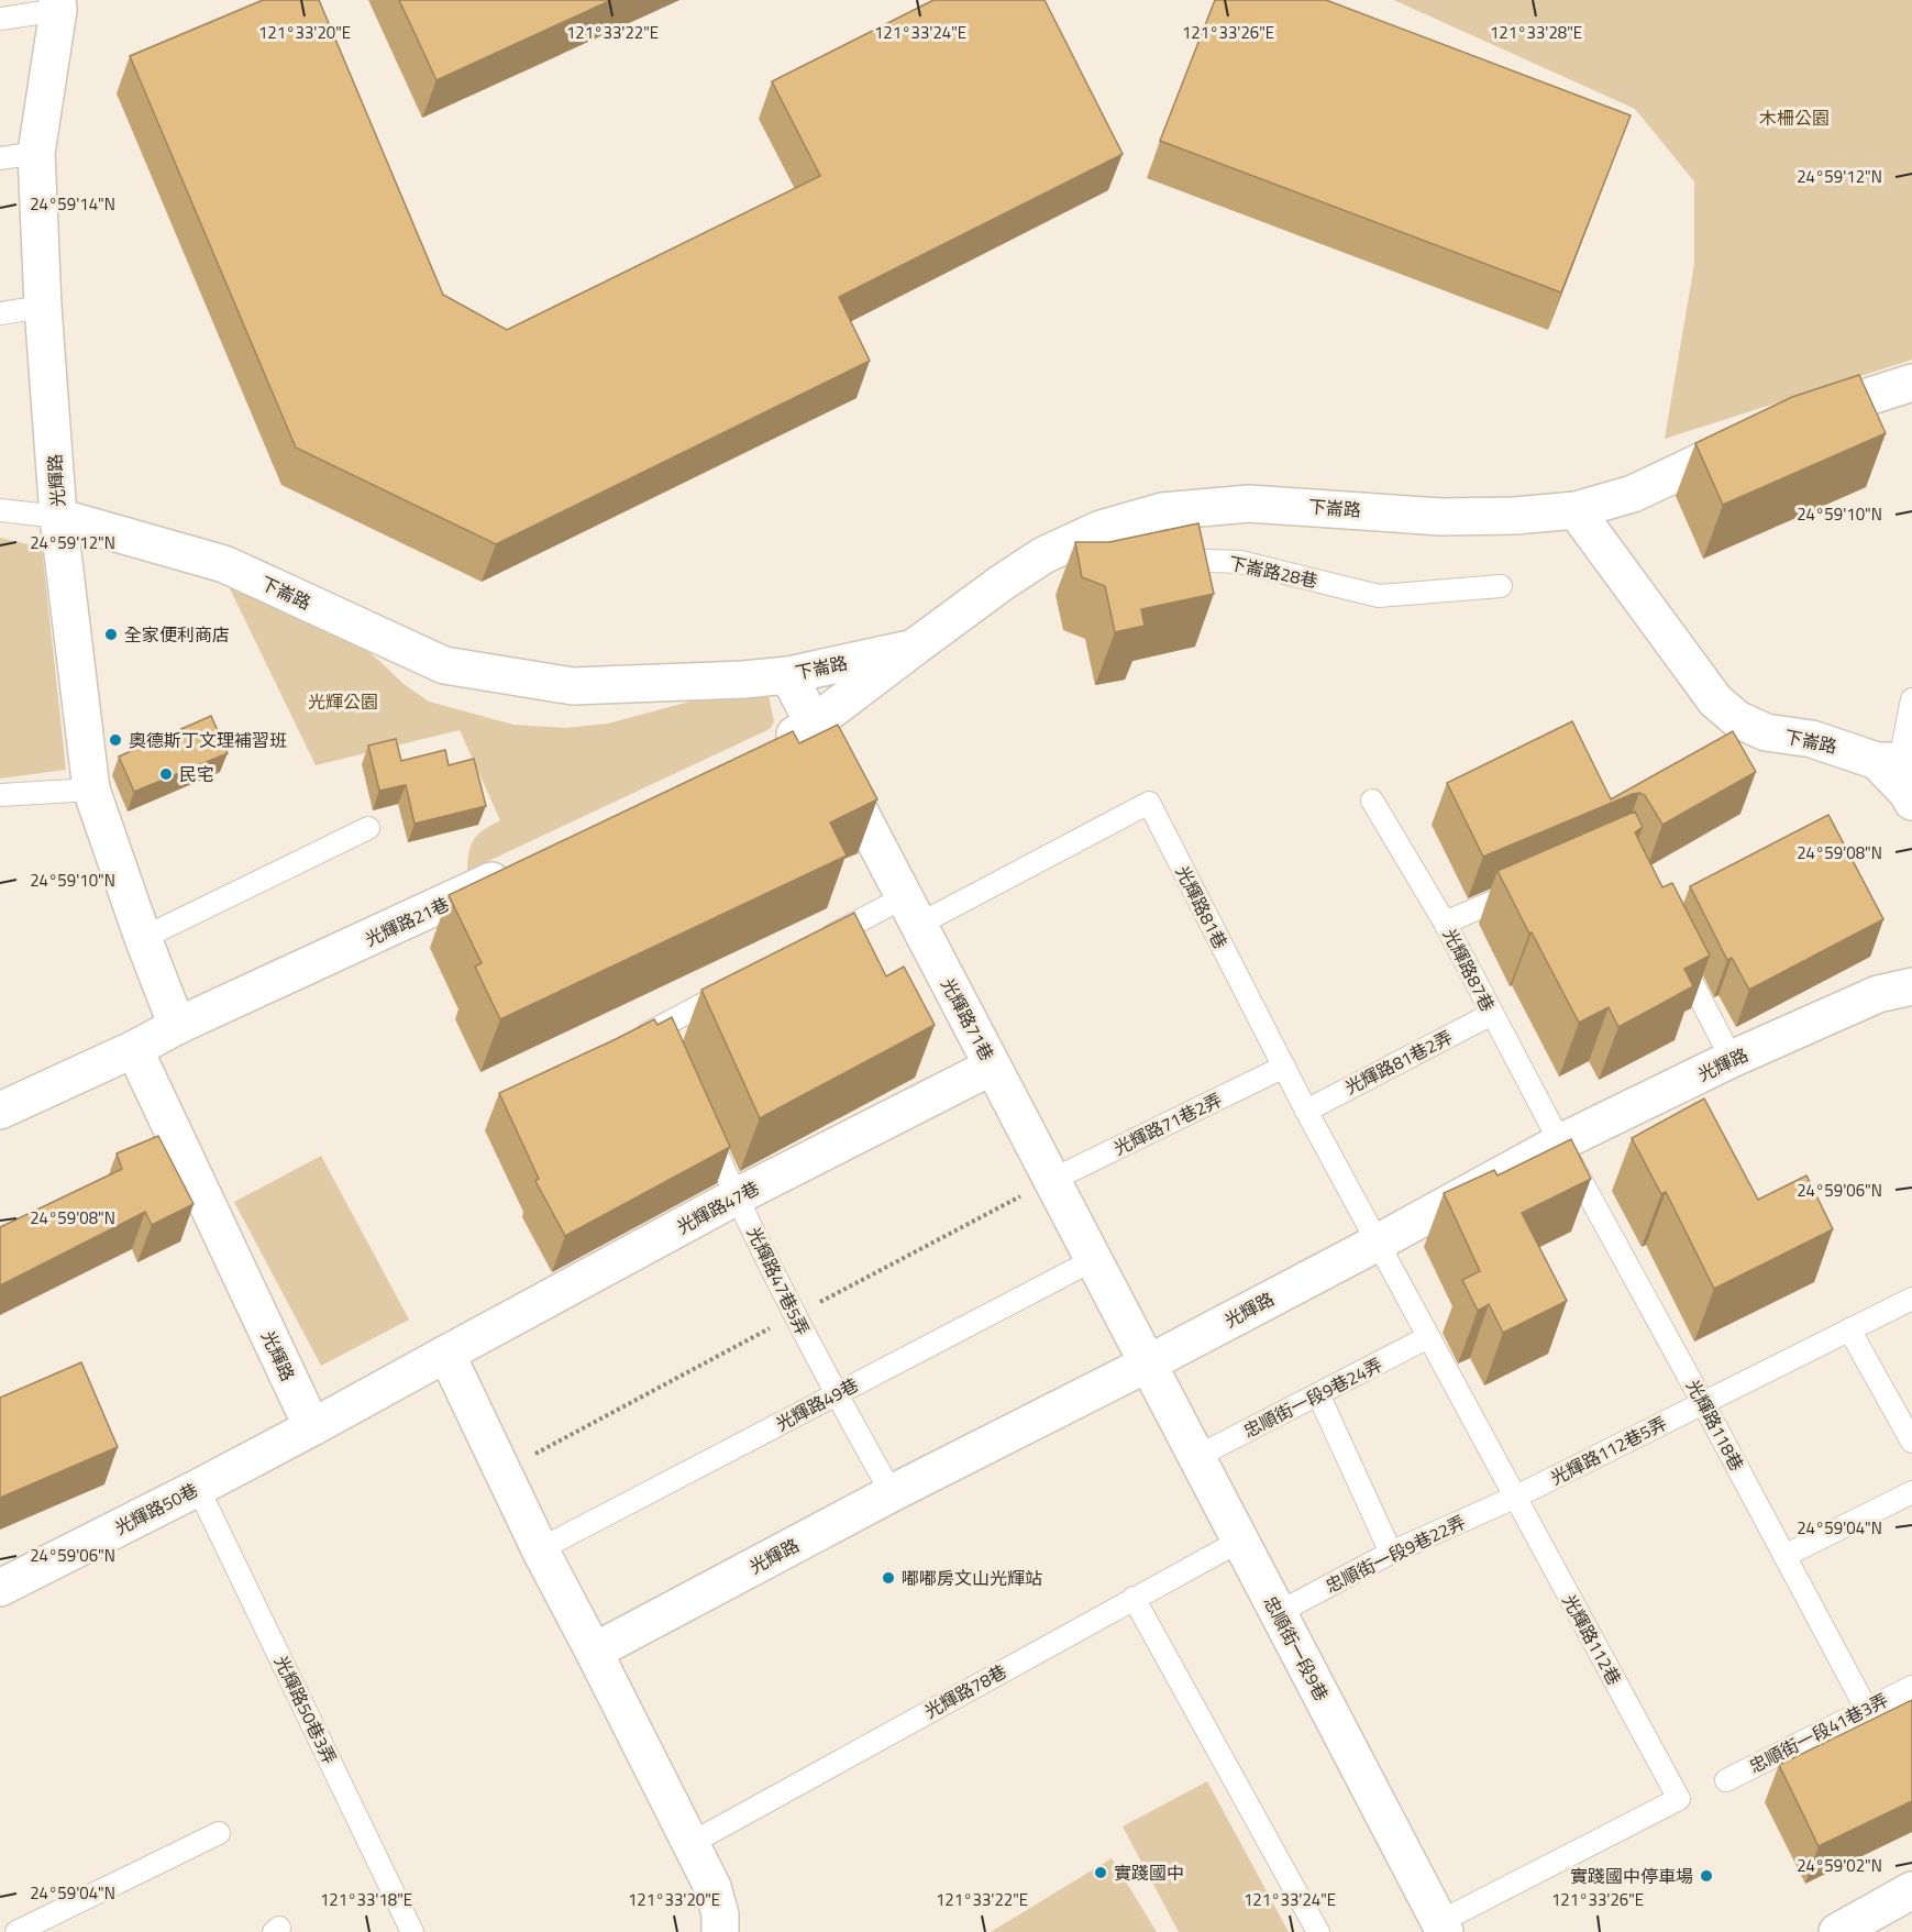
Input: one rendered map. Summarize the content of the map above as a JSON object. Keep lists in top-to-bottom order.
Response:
{
  "streets": {
    "street": [
      "光輝路",
      "下崙路",
      "光輝路21巷",
      "光輝路71巷",
      "光輝路47巷",
      "光輝路50巷",
      "忠順街一段9巷"
    ],
    "lane": [
      "下崙路28巷",
      "光輝路81巷",
      "光輝路87巷",
      "光輝路81巷2弄",
      "光輝路71巷2弄",
      "光輝路47巷5弄",
      "忠順街一段9巷24弄",
      "光輝路49巷",
      "光輝路118巷",
      "光輝路112巷5弄",
      "忠順街一段9巷22弄",
      "光輝路112巷",
      "光輝路78巷",
      "光輝路50巷3弄",
      "忠順街一段41巷3弄"
    ]
  },
  "crossings": [
    ["光輝路", "下崙路"],
    ["光輝路", "光輝路81巷"],
    ["光輝路", "光輝路21巷"],
    ["光輝路", "光輝路87巷"],
    ["光輝路", "光輝路71巷"],
    ["光輝路", "光輝路47巷5弄"],
    ["光輝路", "光輝路118巷"],
    ["光輝路", "光輝路50巷"],
    ["光輝路", "光輝路112巷"],
    ["光輝路", "忠順街一段9巷"],
    ["下崙路", "光輝路71巷"],
    ["光輝路81巷", "光輝路71巷"],
    ["光輝路81巷", "光輝路81巷2弄"],
    ["光輝路81巷", "光輝路71巷2弄"],
    ["光輝路81巷", "光輝路112巷"],
    ["光輝路87巷", "光輝路81巷2弄"],
    ["光輝路87巷", "光輝路118巷"],
    ["光輝路71巷", "光輝路71巷2弄"],
    ["光輝路71巷", "光輝路47巷"],
    ["光輝路71巷", "光輝路49巷"],
    ["光輝路71巷", "忠順街一段9巷"],
    ["光輝路47巷", "光輝路47巷5弄"],
    ["光輝路47巷5弄", "光輝路49巷"],
    ["忠順街一段9巷24弄", "光輝路112巷"],
    ["忠順街一段9巷24弄", "忠順街一段9巷"],
    ["光輝路118巷", "光輝路112巷5弄"],
    ["光輝路118巷", "忠順街一段41巷3弄"],
    ["光輝路112巷5弄", "忠順街一段9巷22弄"],
    ["光輝路112巷5弄", "光輝路112巷"],
    ["光輝路50巷", "光輝路50巷3弄"],
    ["忠順街一段9巷22弄", "光輝路112巷"],
    ["忠順街一段9巷22弄", "忠順街一段9巷"],
    ["光輝路112巷", "忠順街一段9巷"],
    ["忠順街一段9巷", "光輝路78巷"]
  ],
  "parks": ["木柵公園", "光輝公園"],
  "places": [
    "全家便利商店",
    "奧德斯丁文理補習班",
    "民宅",
    "嘟嘟房文山光輝站",
    "實踐國中",
    "實踐國中停車場"
  ],
  "coordinates": [
    "121°33'20\"E",
    "121°33'22\"E",
    "121°33'24\"E",
    "121°33'26\"E",
    "121°33'28\"E",
    "24°59'12\"N",
    "24°59'14\"N",
    "24°59'10\"N",
    "24°59'08\"N",
    "24°59'06\"N",
    "24°59'04\"N",
    "24°59'02\"N",
    "121°33'18\"E"
  ]
}
